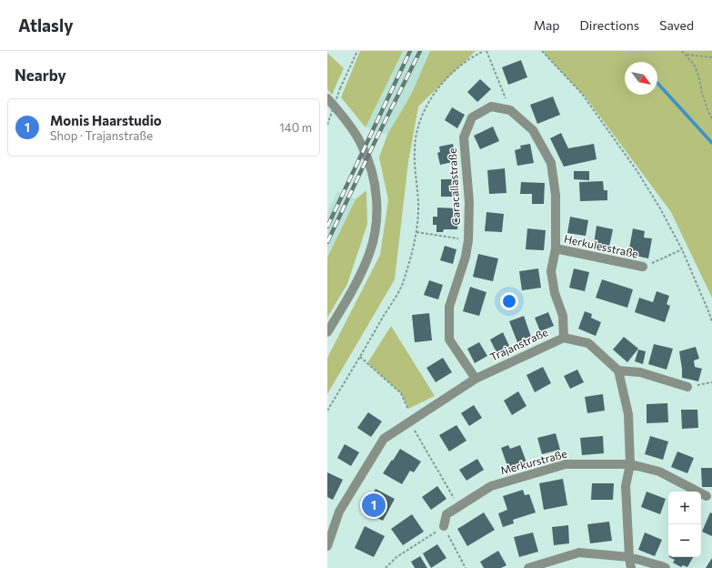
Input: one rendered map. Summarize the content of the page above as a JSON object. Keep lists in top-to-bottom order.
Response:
{
  "streets": {
    "street": [
      "Caracallastraße",
      "Herkulesstraße",
      "Trajanstraße",
      "Merkurstraße"
    ]
  },
  "crossings": [
    ["Caracallastraße", "Trajanstraße"]
  ],
  "north": "bottom right",
  "page": {
    "header": "Atlasly",
    "nav": ["Map", "Directions", "Saved"],
    "heading": "Nearby",
    "list": [
      {
        "mark": "1",
        "name": "Monis Haarstudio",
        "note": "Shop · Trajanstraße",
        "value": "140 m"
      }
    ],
    "map_buttons": ["+", "−"],
    "pins": "1"
  }
}
